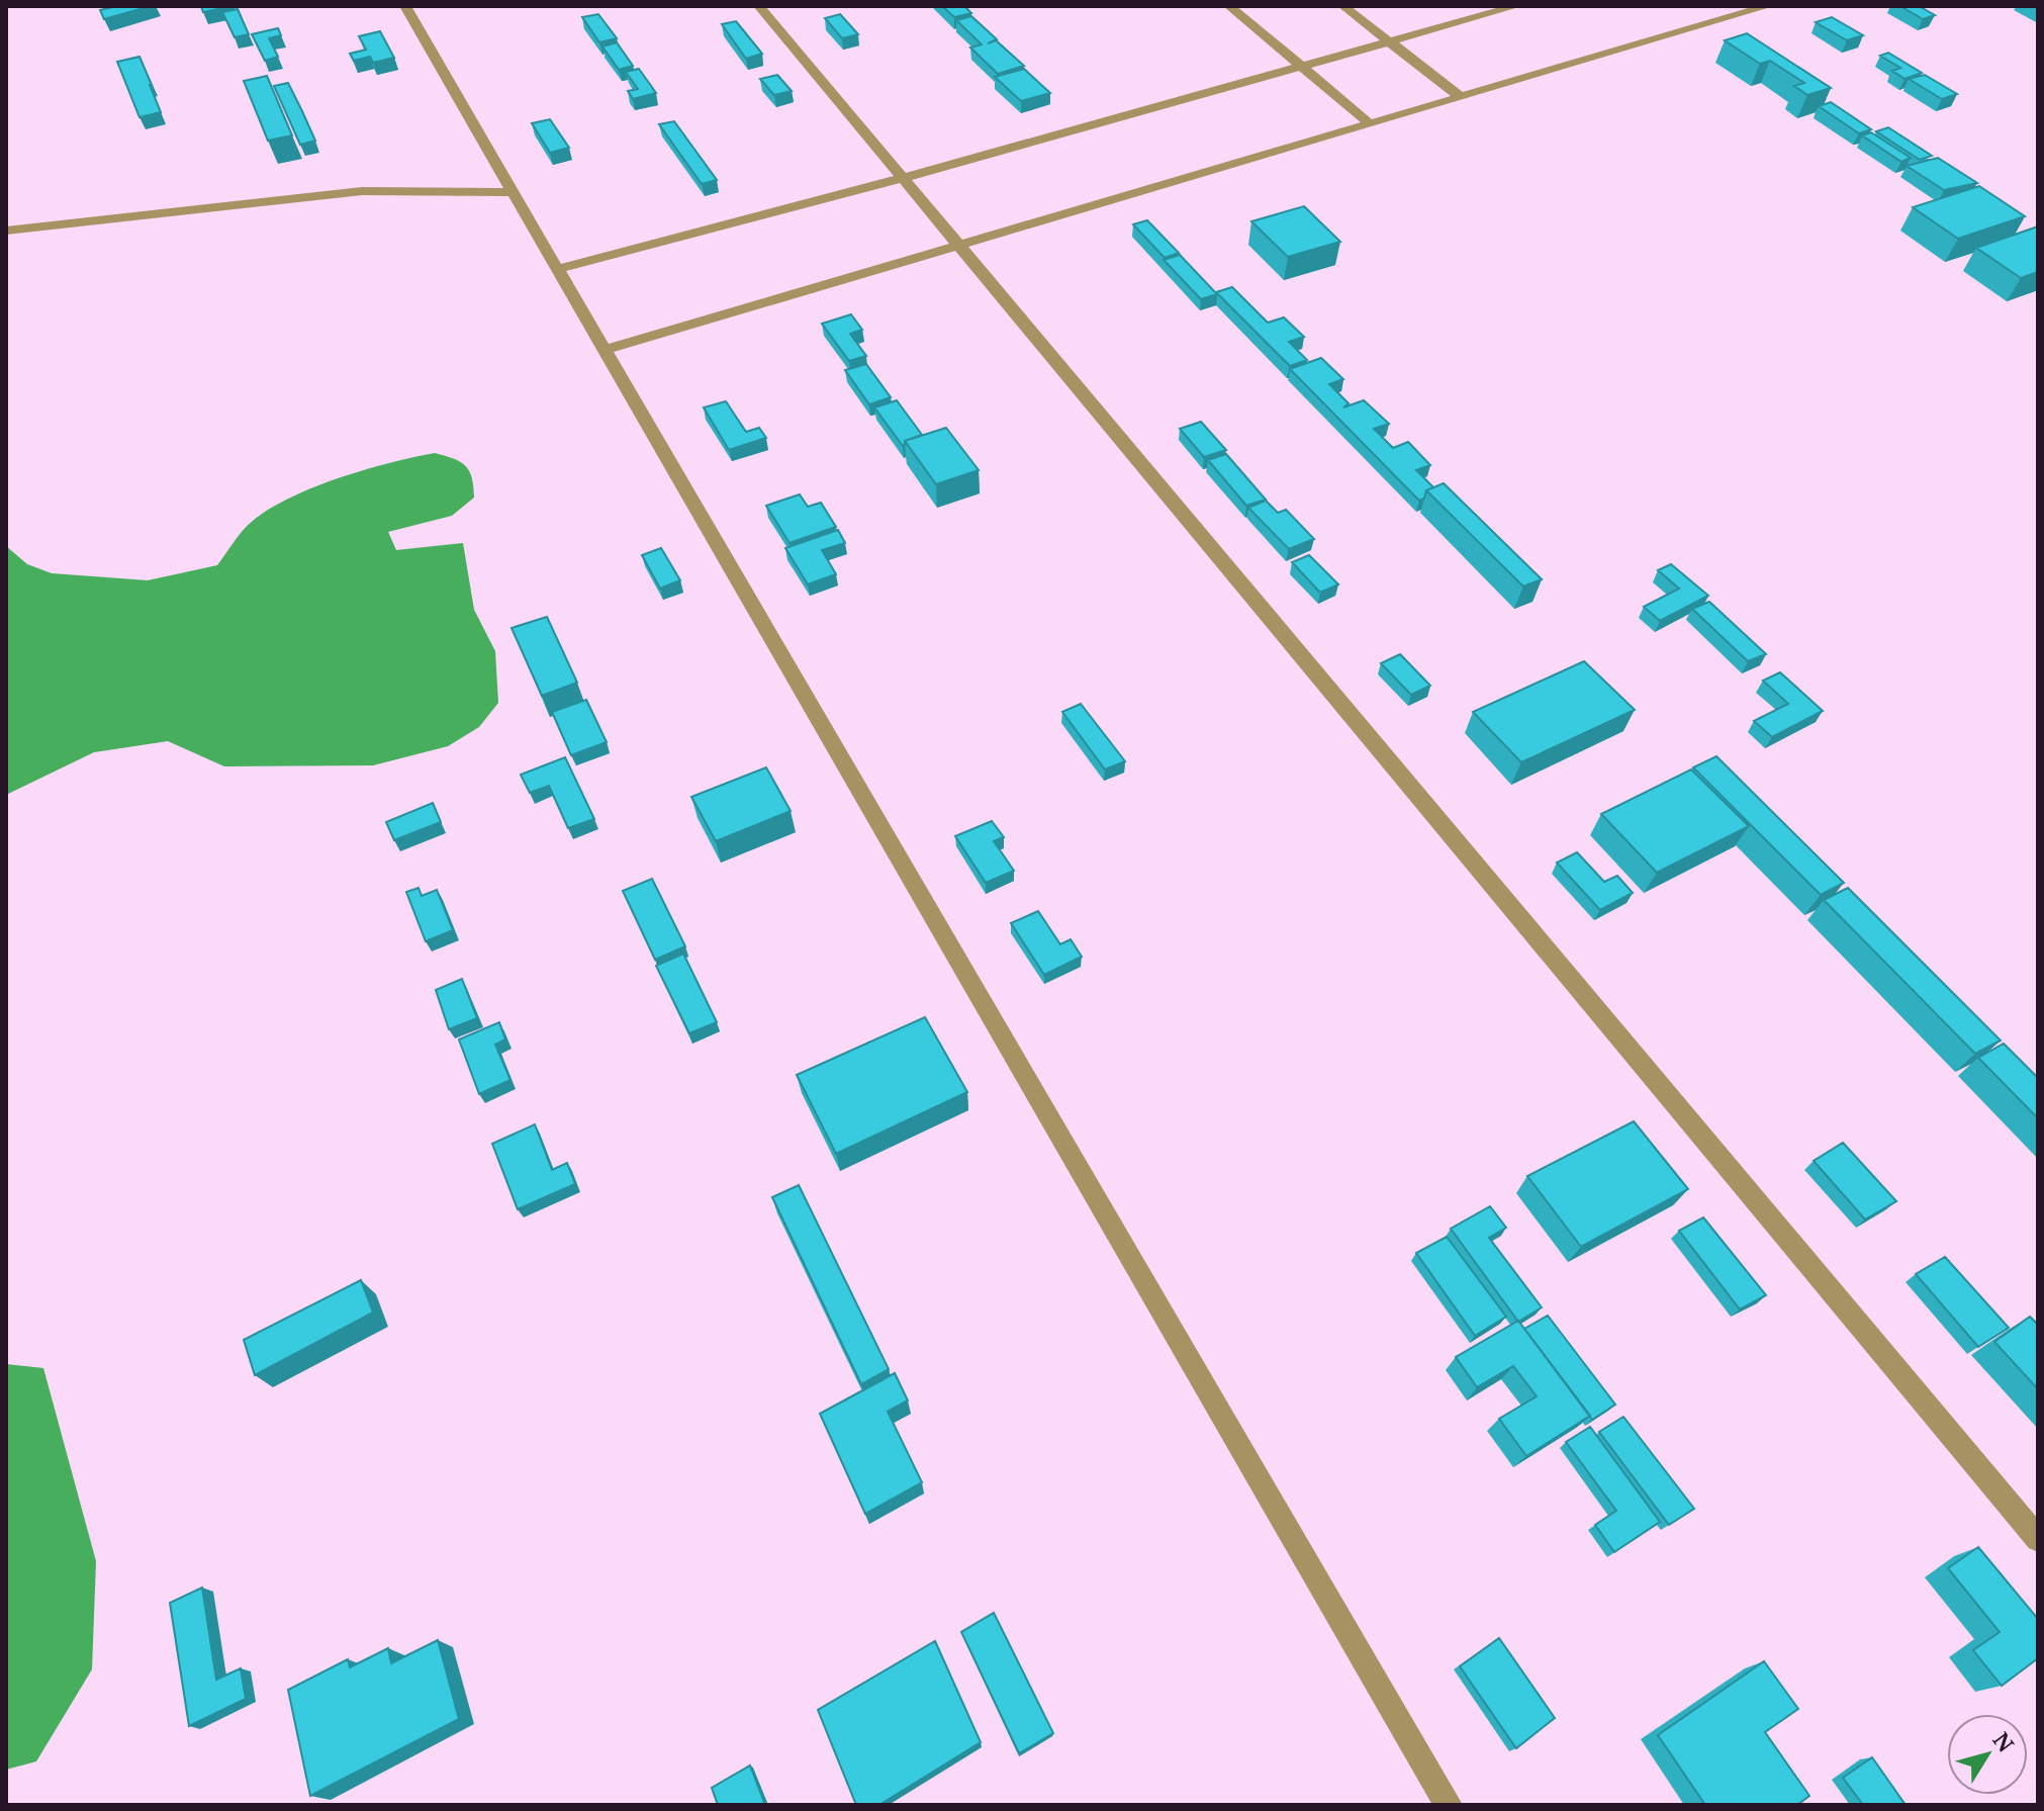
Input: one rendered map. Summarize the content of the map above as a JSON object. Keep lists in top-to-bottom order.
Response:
{
  "north": "top right"
}
